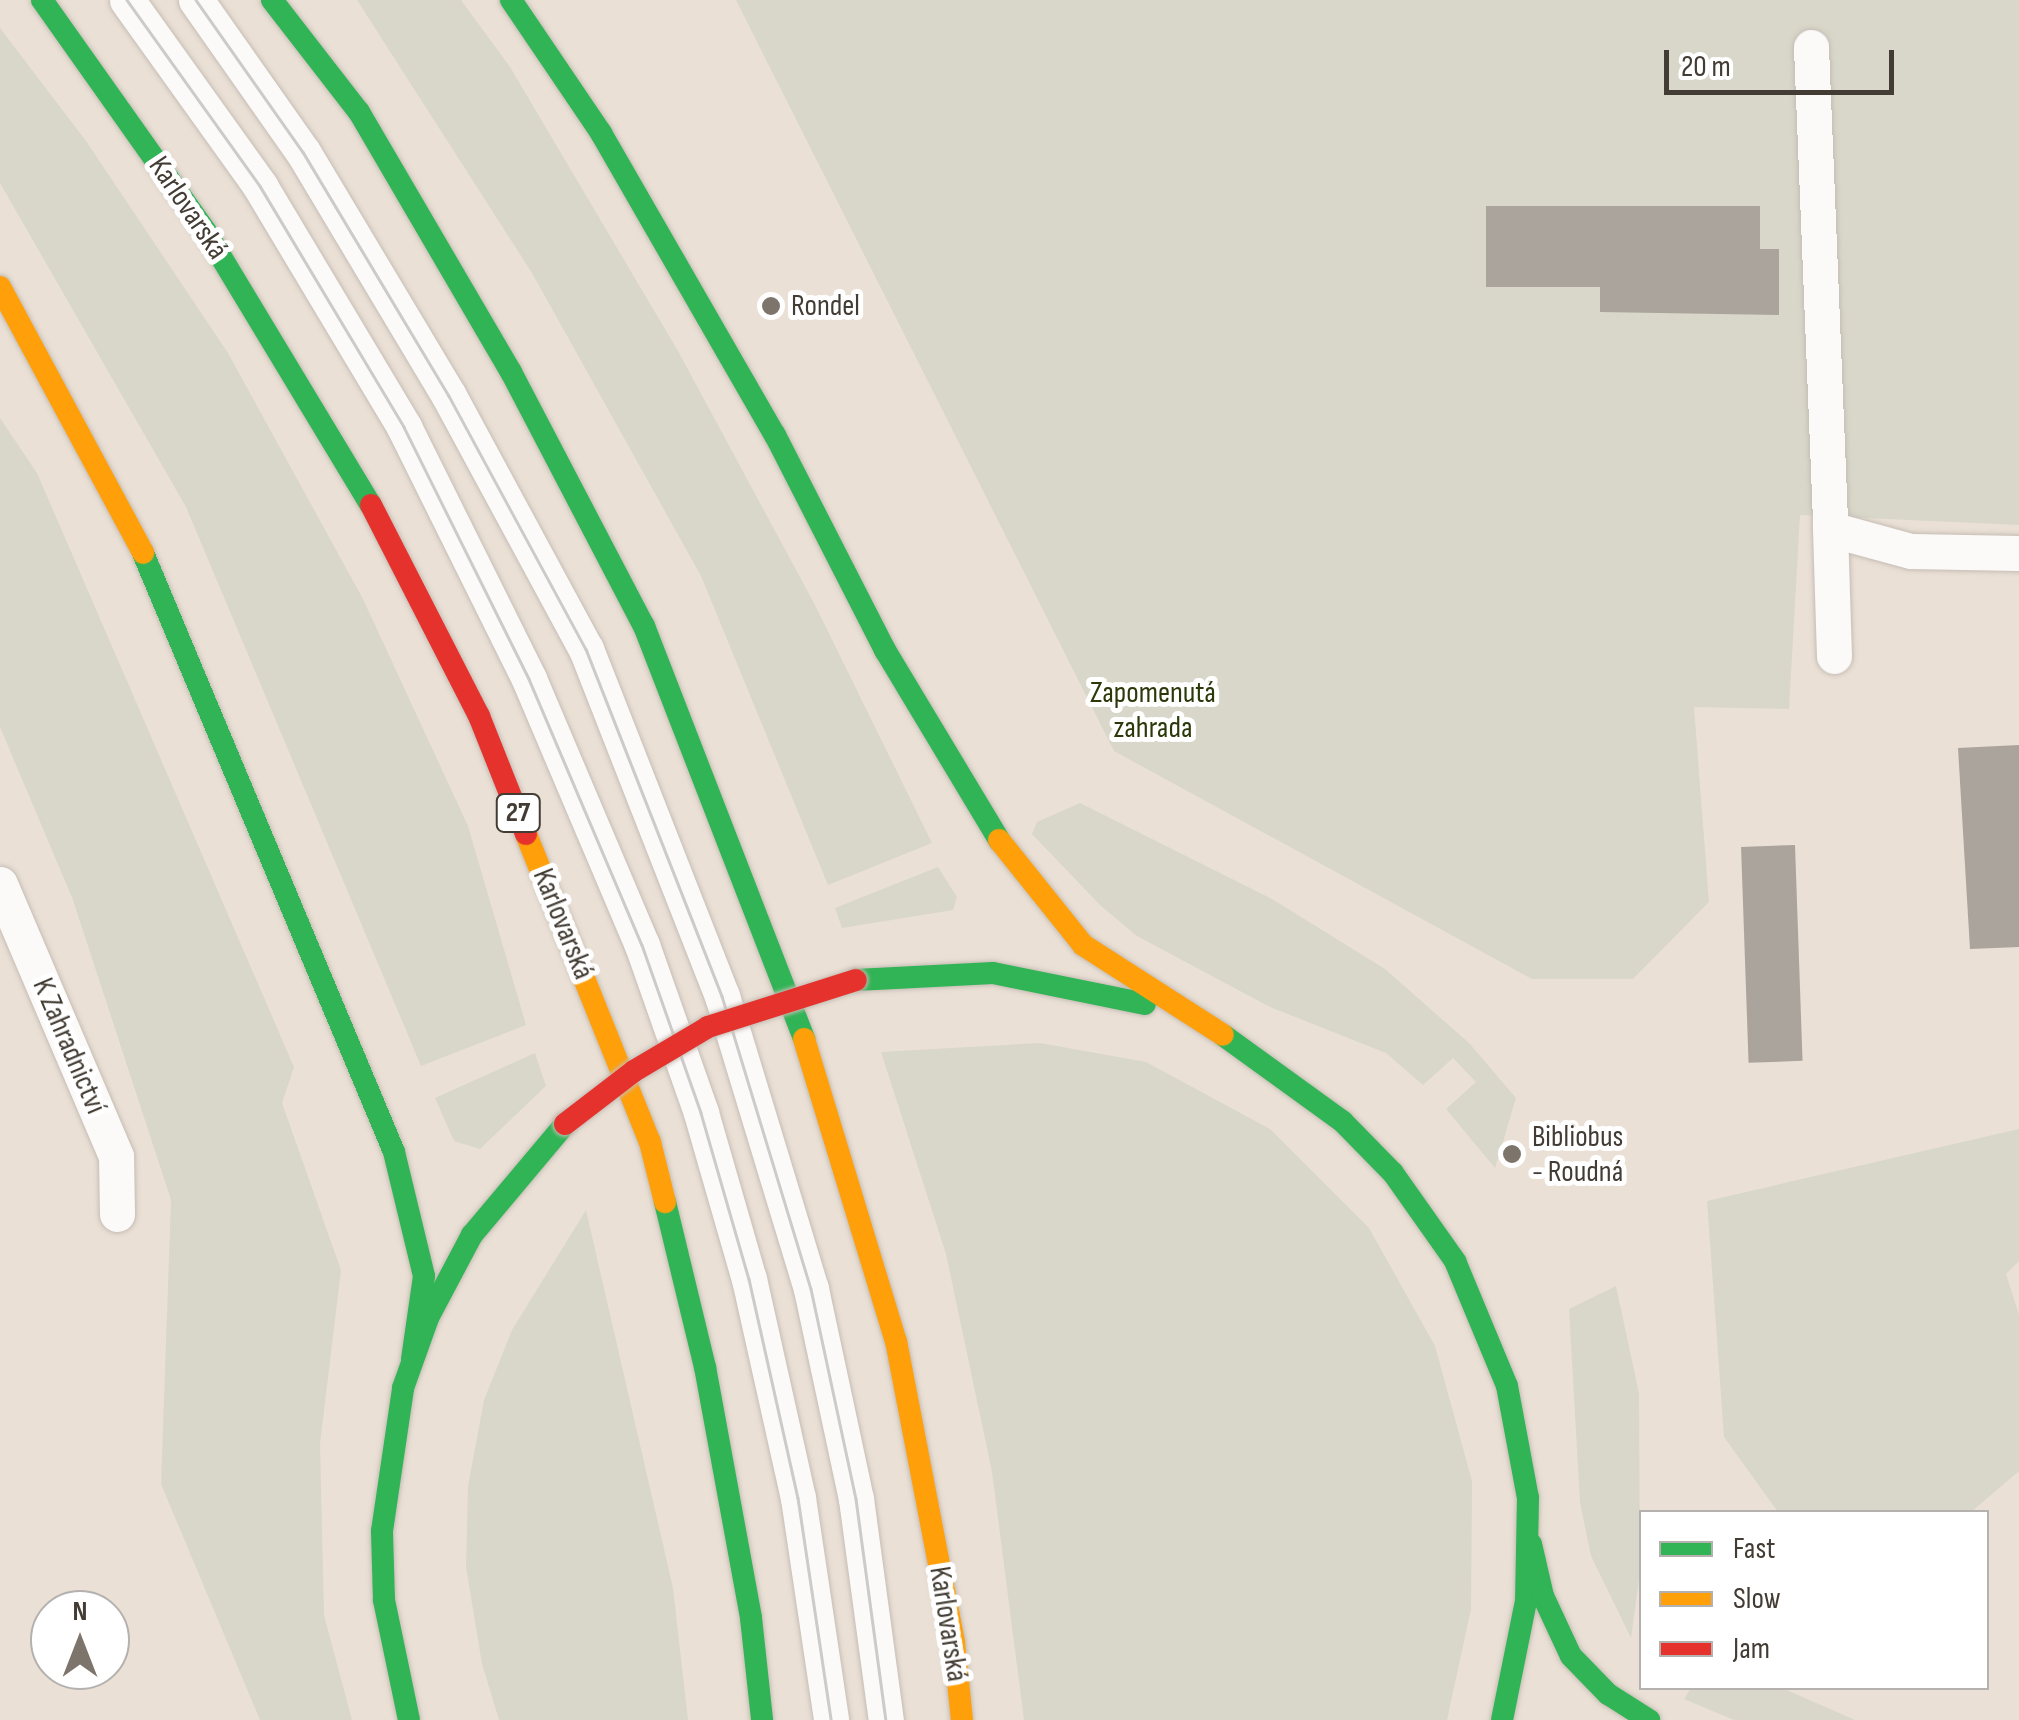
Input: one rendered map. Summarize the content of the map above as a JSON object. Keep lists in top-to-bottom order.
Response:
{
  "streets": {
    "main road": ["Karlovarská", "27"],
    "lane": ["K Zahradnictví"]
  },
  "parks": ["Zapomenutá zahrada"],
  "places": ["Rondel", "Bibliobus - Roudná"],
  "legend": ["Fast", "Slow", "Jam"],
  "scale_bar": "20 m",
  "north": "top"
}
